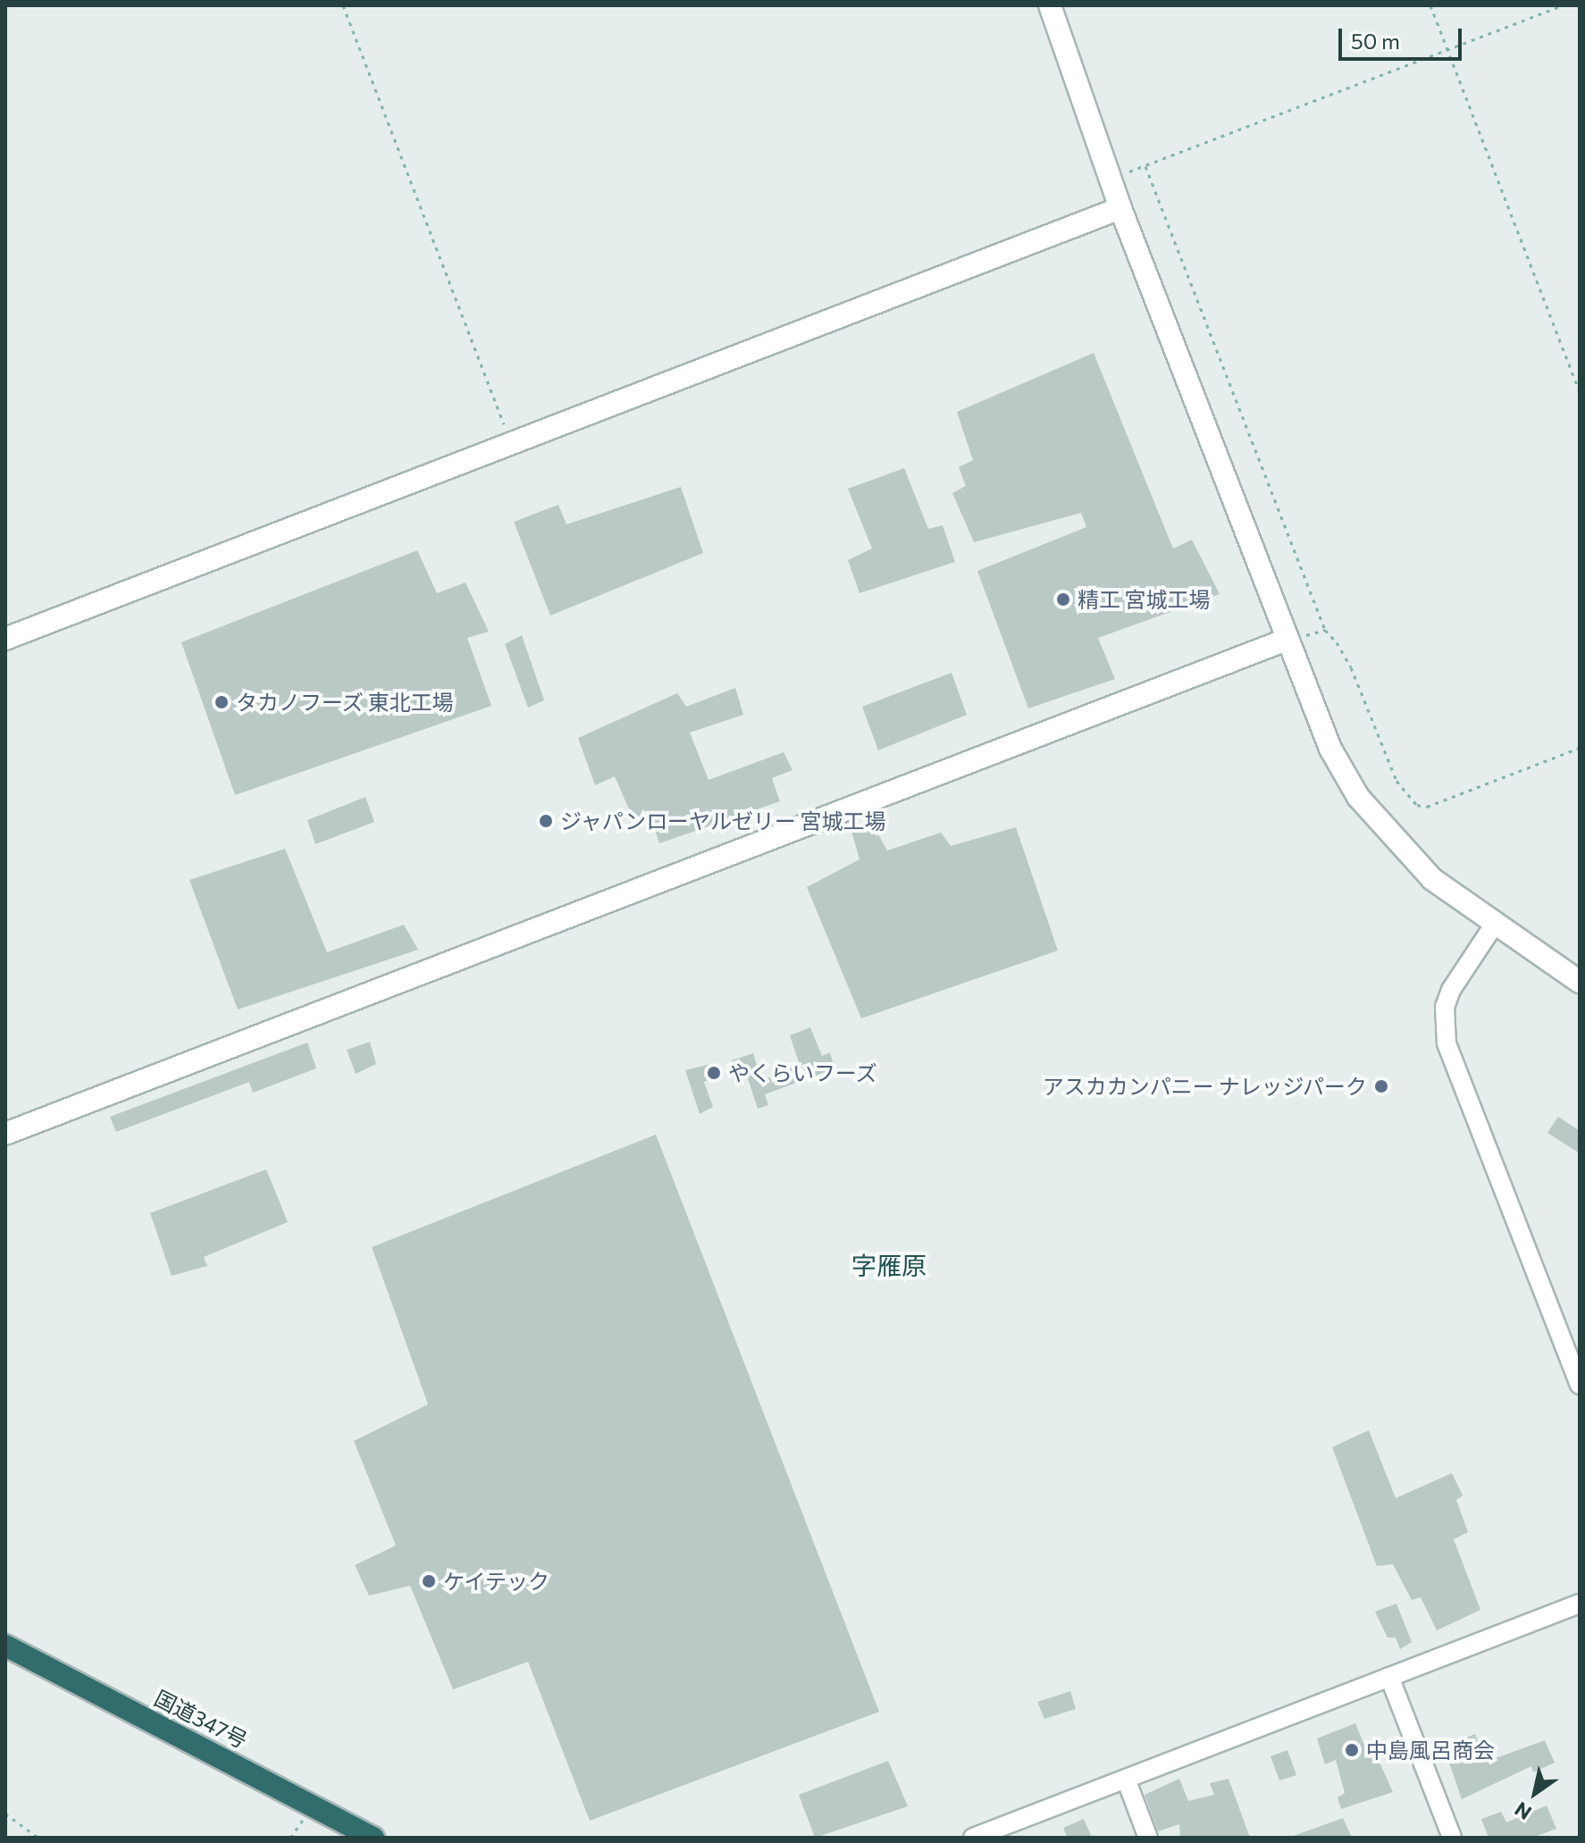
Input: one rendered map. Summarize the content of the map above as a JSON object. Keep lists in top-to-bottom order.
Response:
{
  "streets": {
    "highway": ["国道347号"]
  },
  "districts": ["字雁原"],
  "places": [
    "精工 宮城工場",
    "タカノフーズ 東北工場",
    "ジャパンローヤルゼリー 宮城工場",
    "やくらいフーズ",
    "アスカカンパニー ナレッジパーク",
    "ケイテック",
    "中島風呂商会"
  ],
  "scale_bar": "50 m",
  "north": "bottom left"
}
